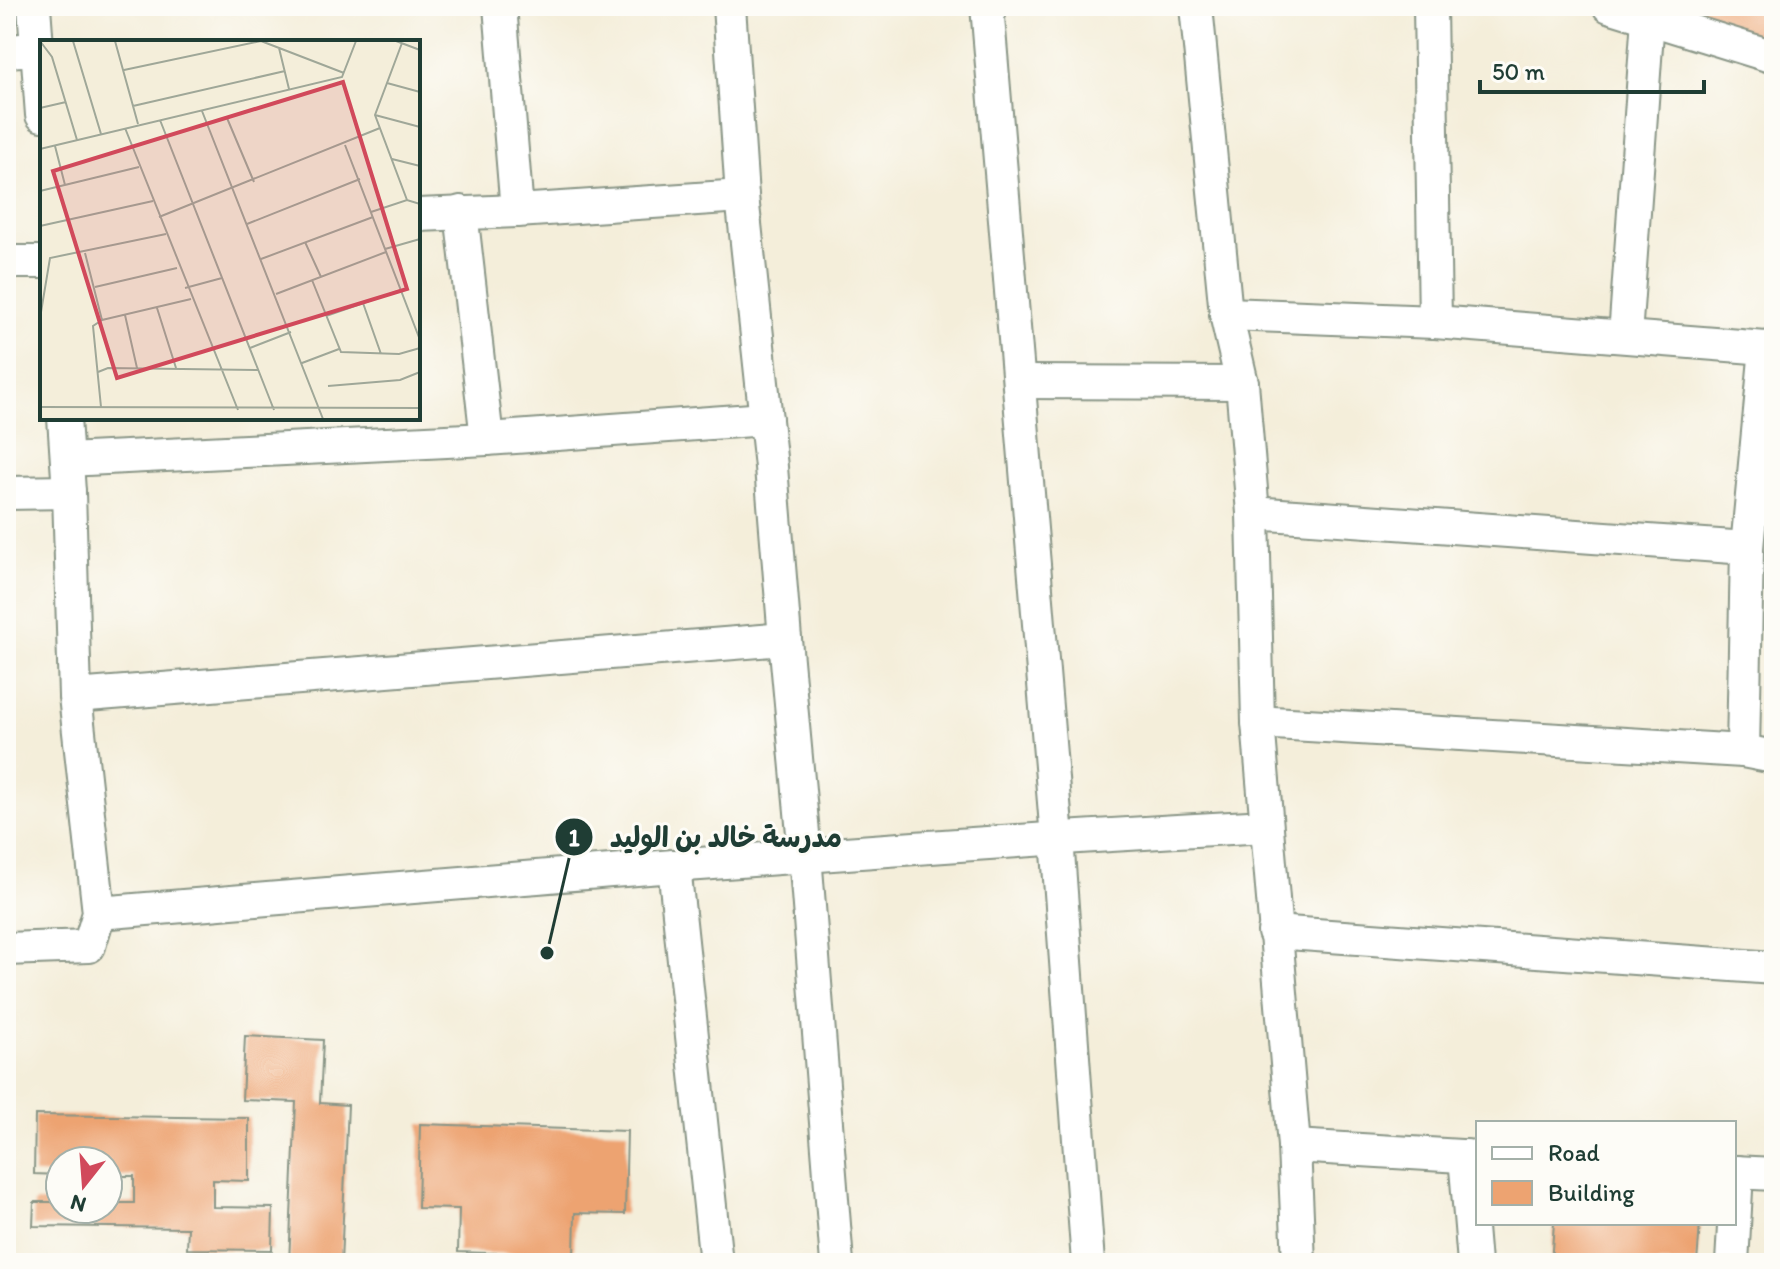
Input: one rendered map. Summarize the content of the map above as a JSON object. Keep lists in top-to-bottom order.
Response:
{
  "places": ["مدرسة خالد بن الوليد"],
  "legend": ["Road", "Building"],
  "scale_bar": "50 m",
  "north": "bottom"
}
